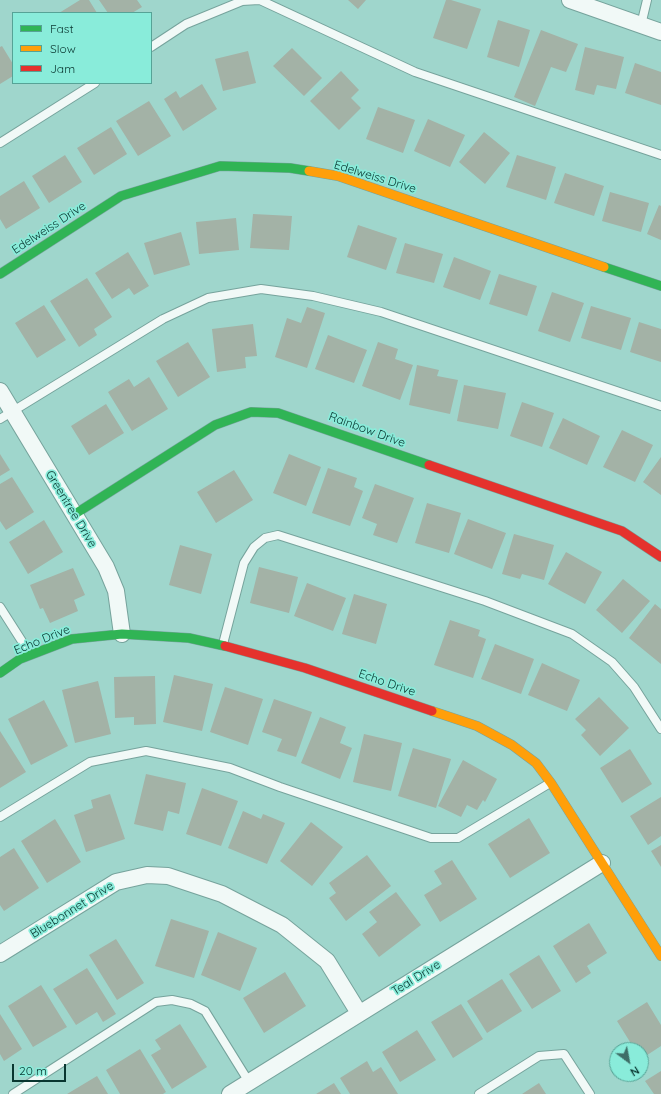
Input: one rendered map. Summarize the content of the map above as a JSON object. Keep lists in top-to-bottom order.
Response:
{
  "streets": {
    "street": [
      "Edelweiss Drive",
      "Rainbow Drive",
      "Greentree Drive",
      "Echo Drive",
      "Bluebonnet Drive",
      "Teal Drive"
    ]
  },
  "crossings": [
    ["Rainbow Drive", "Greentree Drive"],
    ["Greentree Drive", "Echo Drive"],
    ["Echo Drive", "Teal Drive"],
    ["Bluebonnet Drive", "Teal Drive"]
  ],
  "legend": ["Fast", "Slow", "Jam"],
  "scale_bar": "20 m",
  "north": "bottom right"
}
